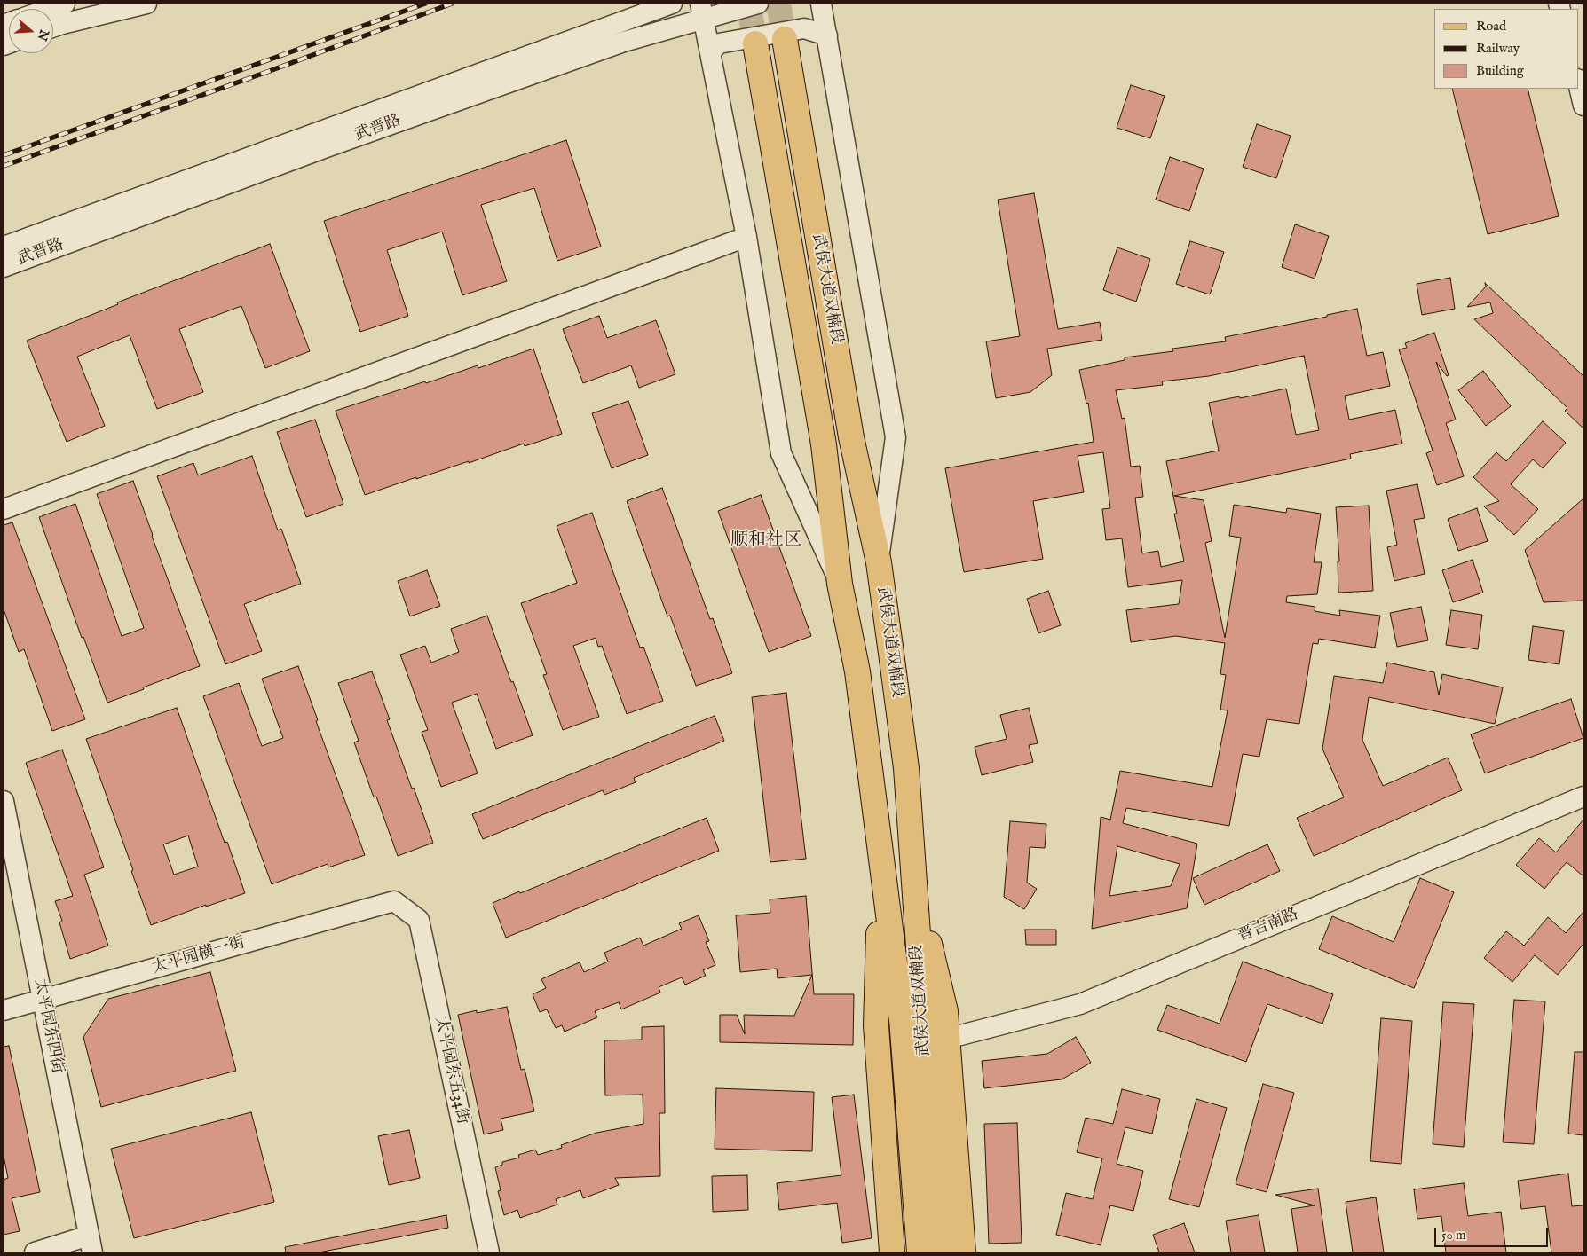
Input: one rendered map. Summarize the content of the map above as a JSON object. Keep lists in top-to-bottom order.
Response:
{
  "streets": {
    "main road": ["武侯大道双楠段"],
    "street": [
      "武晋路",
      "晋吉南路",
      "太平园横一街",
      "太平园东四街",
      "太平园东五34街"
    ]
  },
  "crossings": [
    ["太平园横一街", "太平园东四街"],
    ["太平园横一街", "太平园东五34街"]
  ],
  "districts": ["顺和社区"],
  "legend": ["Road", "Railway", "Building"],
  "scale_bar": "50 m",
  "north": "right"
}
